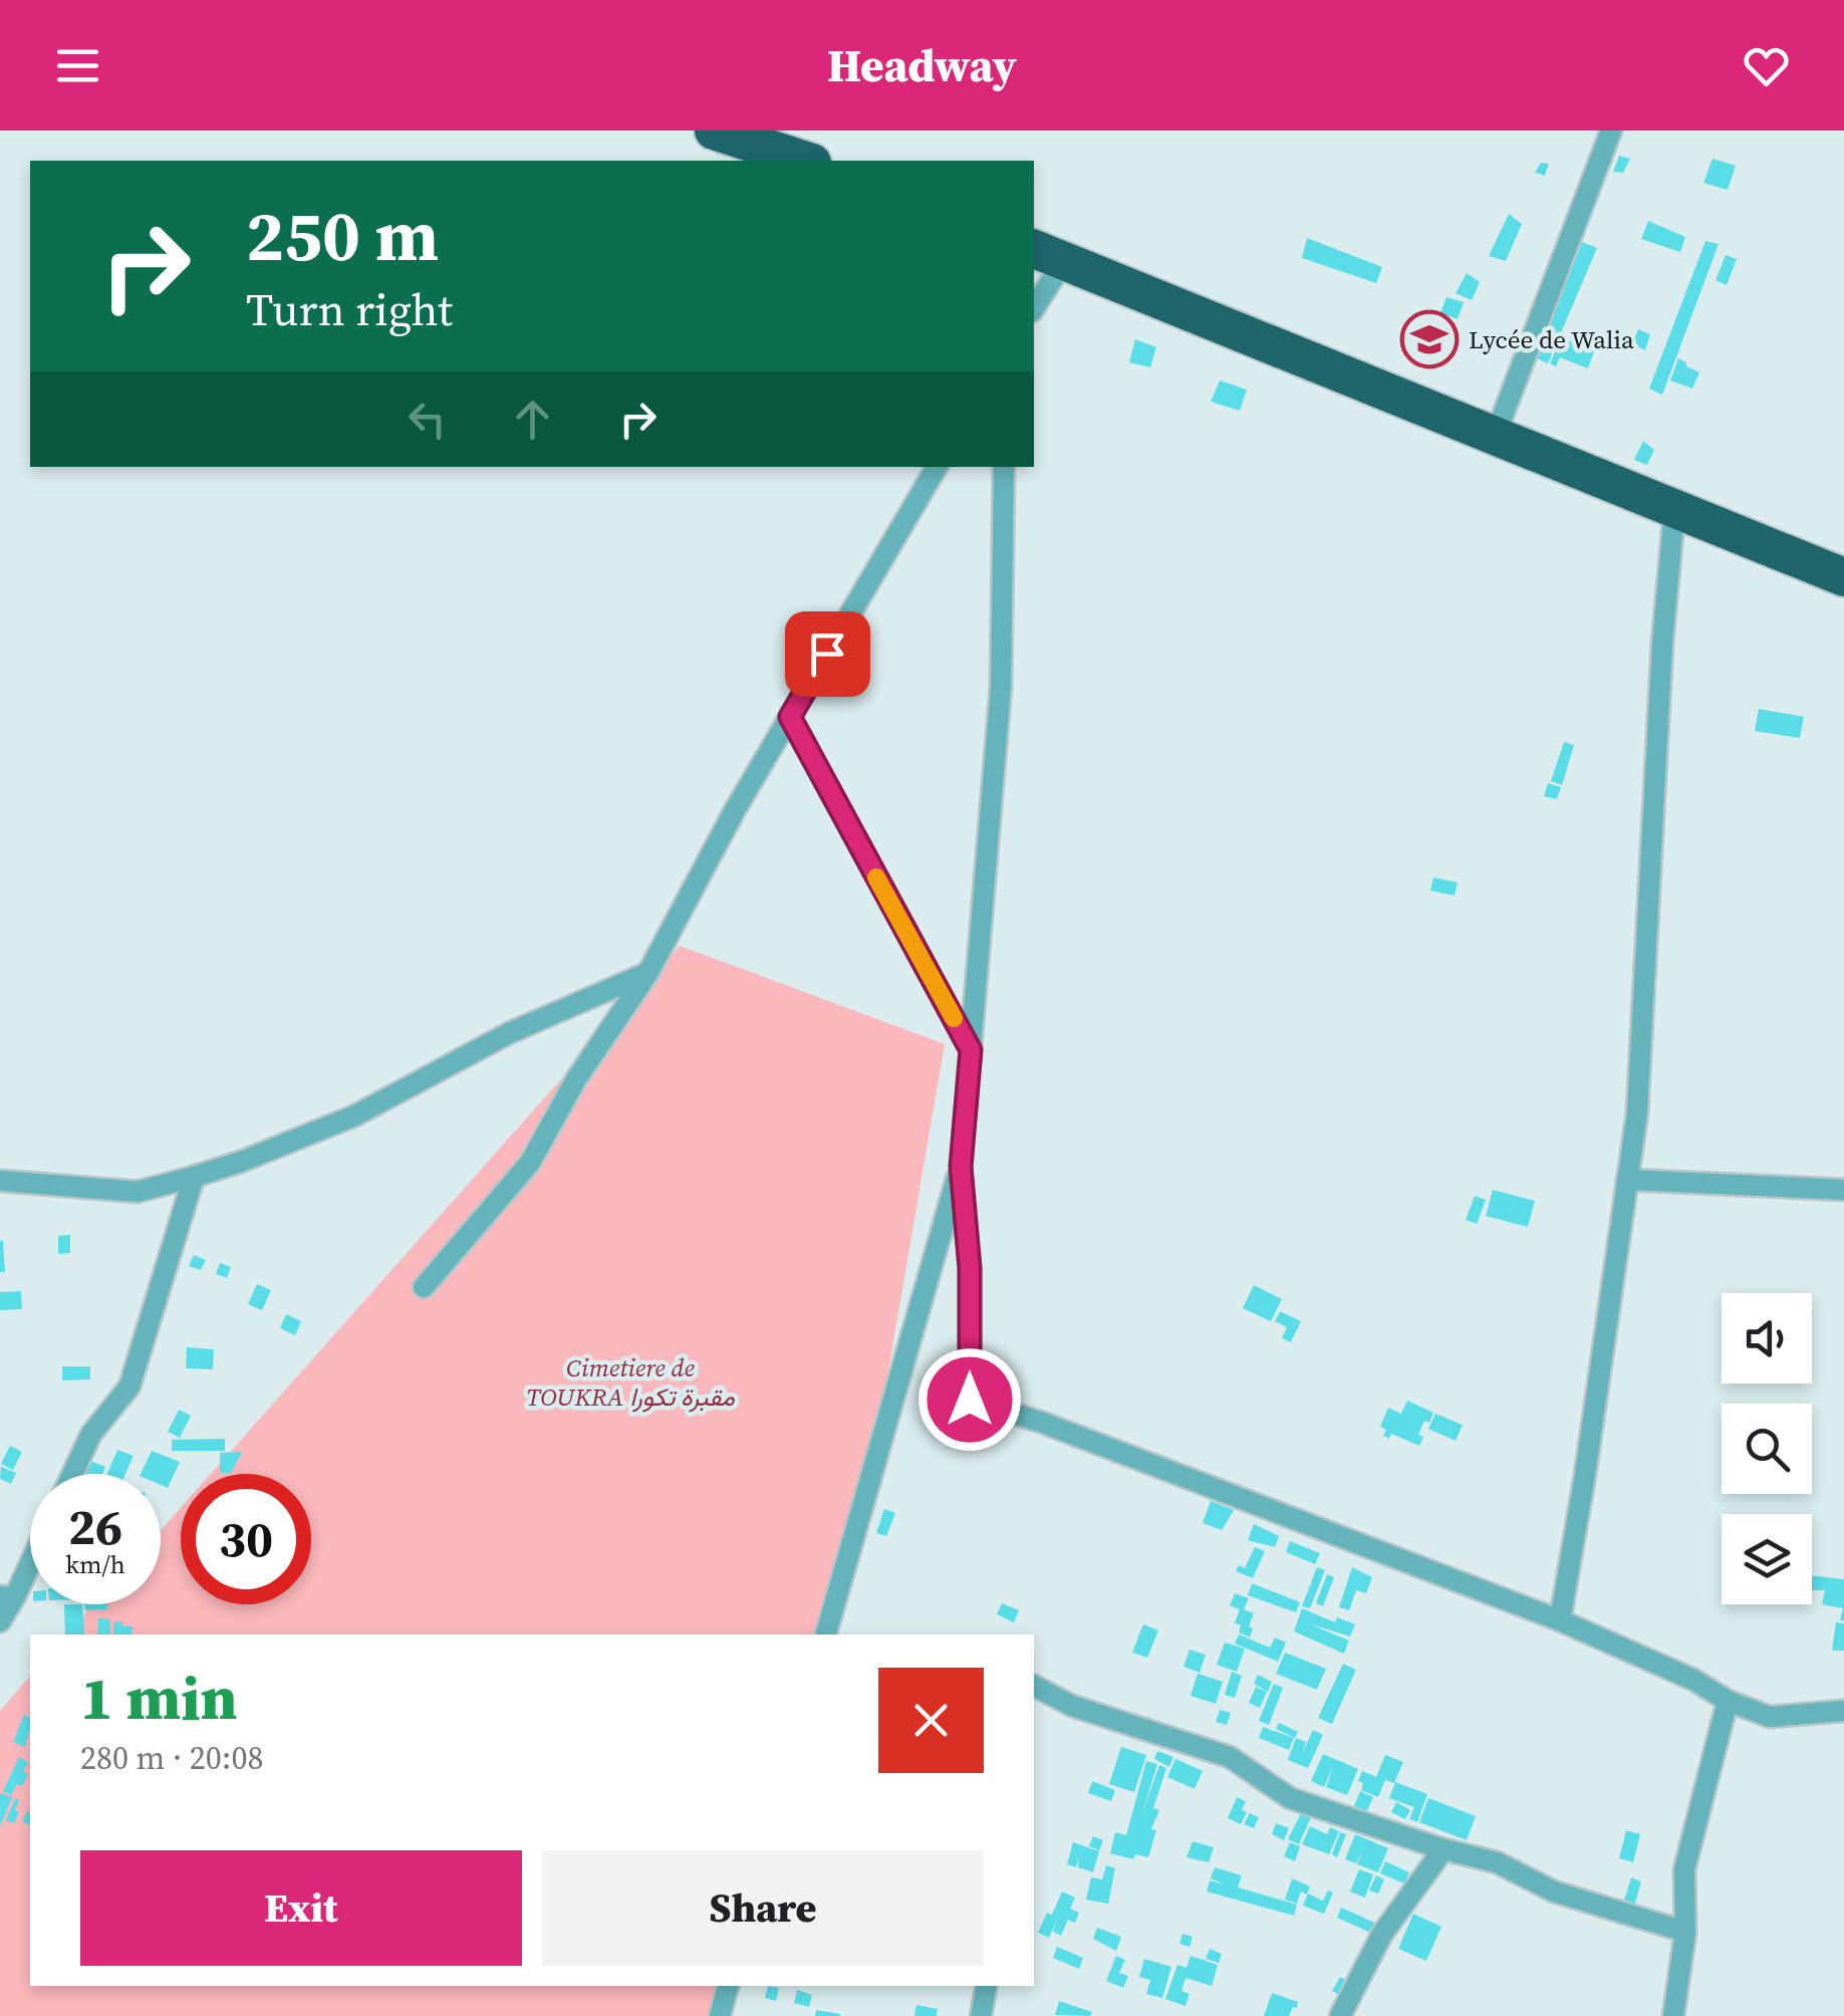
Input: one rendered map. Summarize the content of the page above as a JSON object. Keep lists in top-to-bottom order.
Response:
{
  "parks": ["Cimetiere de TOUKRA مقبرة تكورا"],
  "places": {
    "school or university": ["Lycée de Walia"]
  },
  "page": {
    "header": "Headway",
    "turn": ["250 m", "Turn right"],
    "speed": "26 km/h",
    "limit": "30",
    "heading": ["1 min", "280 m · 20:08"],
    "buttons": ["Exit", "Share"]
  }
}
